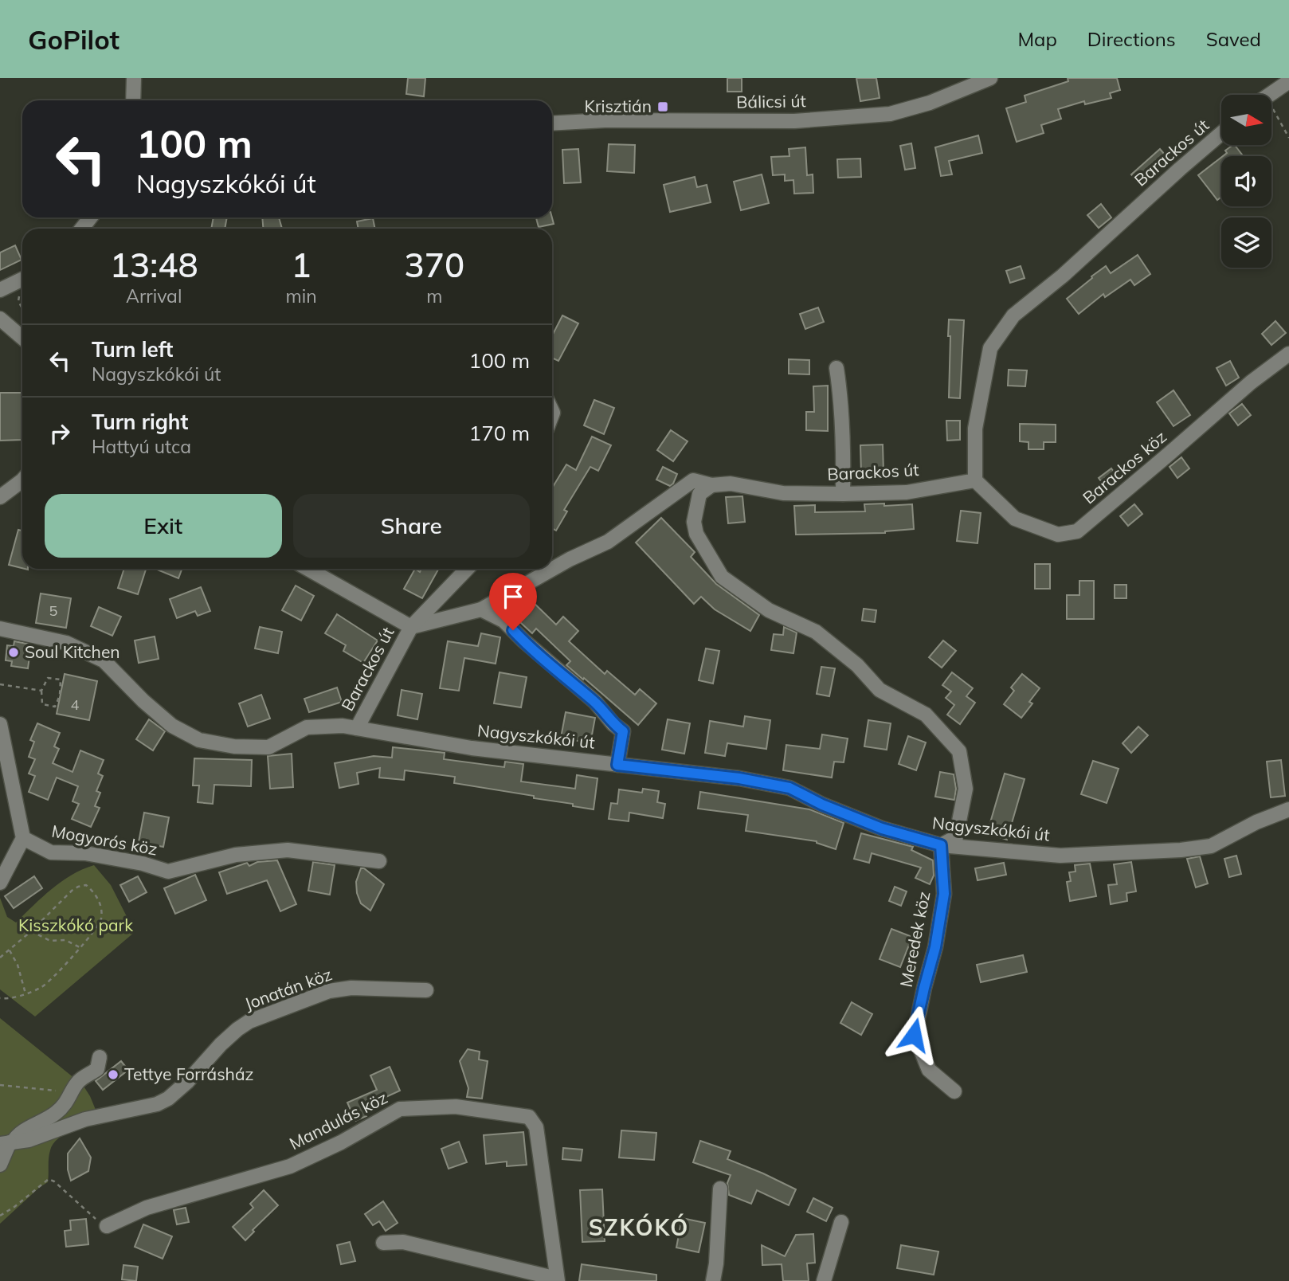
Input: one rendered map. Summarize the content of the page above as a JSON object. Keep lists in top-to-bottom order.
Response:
{
  "streets": {
    "street": [
      "Bálicsi út",
      "Barackos út",
      "Barackos köz",
      "Nagyszkókói út",
      "Mogyorós köz",
      "Meredek köz",
      "Jonatán köz",
      "Mandulás köz"
    ]
  },
  "crossings": [
    ["Barackos út", "Barackos köz"],
    ["Barackos út", "Nagyszkókói út"],
    ["Nagyszkókói út", "Meredek köz"]
  ],
  "districts": ["SZKÓKÓ"],
  "parks": ["Kisszkókó park"],
  "places": {
    "transit": ["Krisztián"],
    "other": ["Soul Kitchen", "Tettye Forrásház"]
  },
  "house_numbers": ["5", "4"],
  "north": "right",
  "page": {
    "header": "GoPilot",
    "nav": ["Map", "Directions", "Saved"],
    "turn": ["100 m", "Nagyszkókói út"],
    "eta": [
      "13:48",
      "Arrival",
      "1",
      "min",
      "370",
      "m"
    ],
    "list": [
      {
        "name": "Turn left",
        "note": "Nagyszkókói út",
        "value": "100 m"
      },
      {
        "name": "Turn right",
        "note": "Hattyú utca",
        "value": "170 m"
      }
    ],
    "buttons": ["Exit", "Share"]
  }
}
